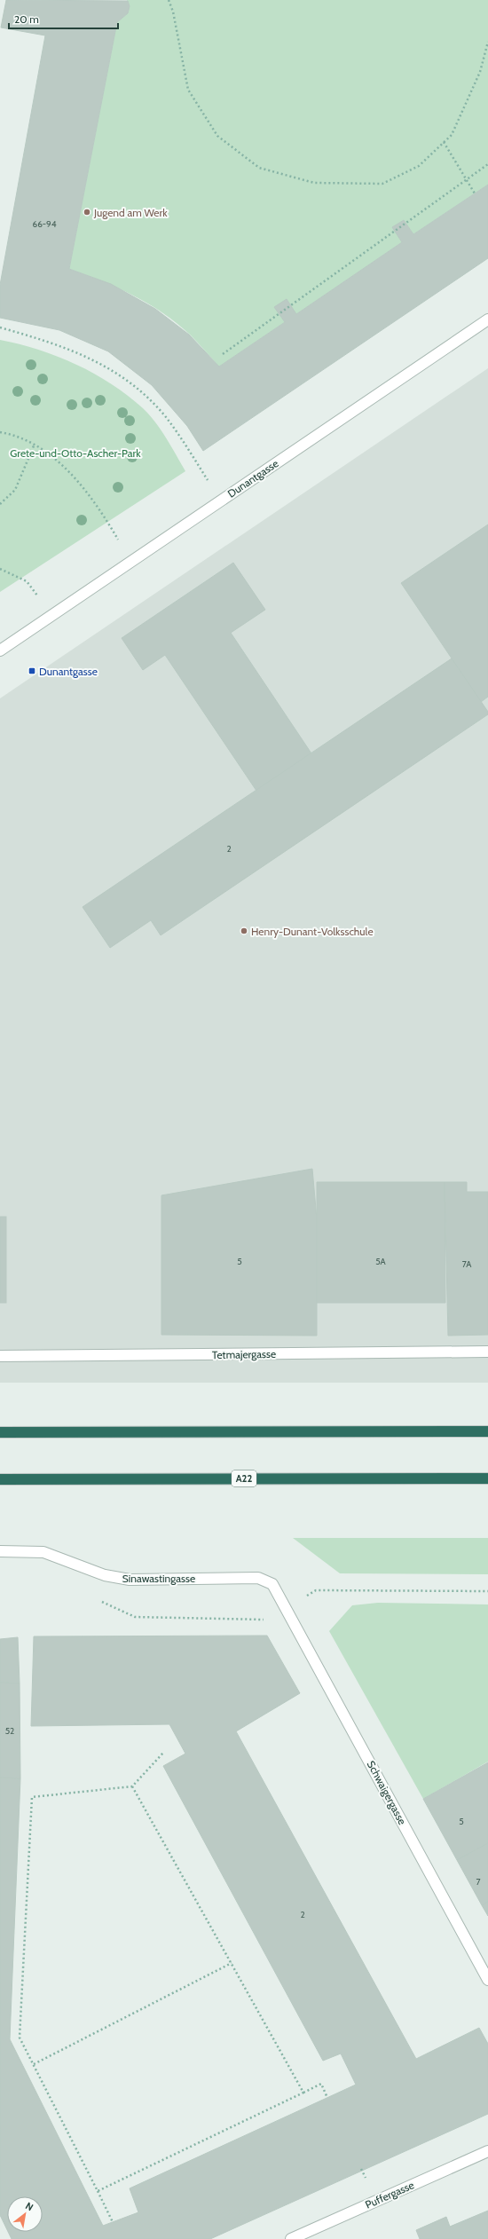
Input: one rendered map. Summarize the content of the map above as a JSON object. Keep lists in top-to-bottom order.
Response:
{
  "streets": {
    "highway": ["A22"],
    "street": [
      "Dunantgasse",
      "Tetmajergasse",
      "Sinawastingasse",
      "Schwaigergasse",
      "Puffergasse"
    ]
  },
  "crossings": [
    ["Sinawastingasse", "Schwaigergasse"]
  ],
  "parks": ["Grete-und-Otto-Ascher-Park"],
  "places": {
    "other": ["Jugend am Werk", "Henry-Dunant-Volksschule"],
    "transit": ["Dunantgasse"]
  },
  "house_numbers": [
    "66-94",
    "2",
    "5",
    "5A",
    "7A",
    "52",
    "5",
    "7",
    "2"
  ],
  "scale_bar": "20 m",
  "north": "top right"
}
